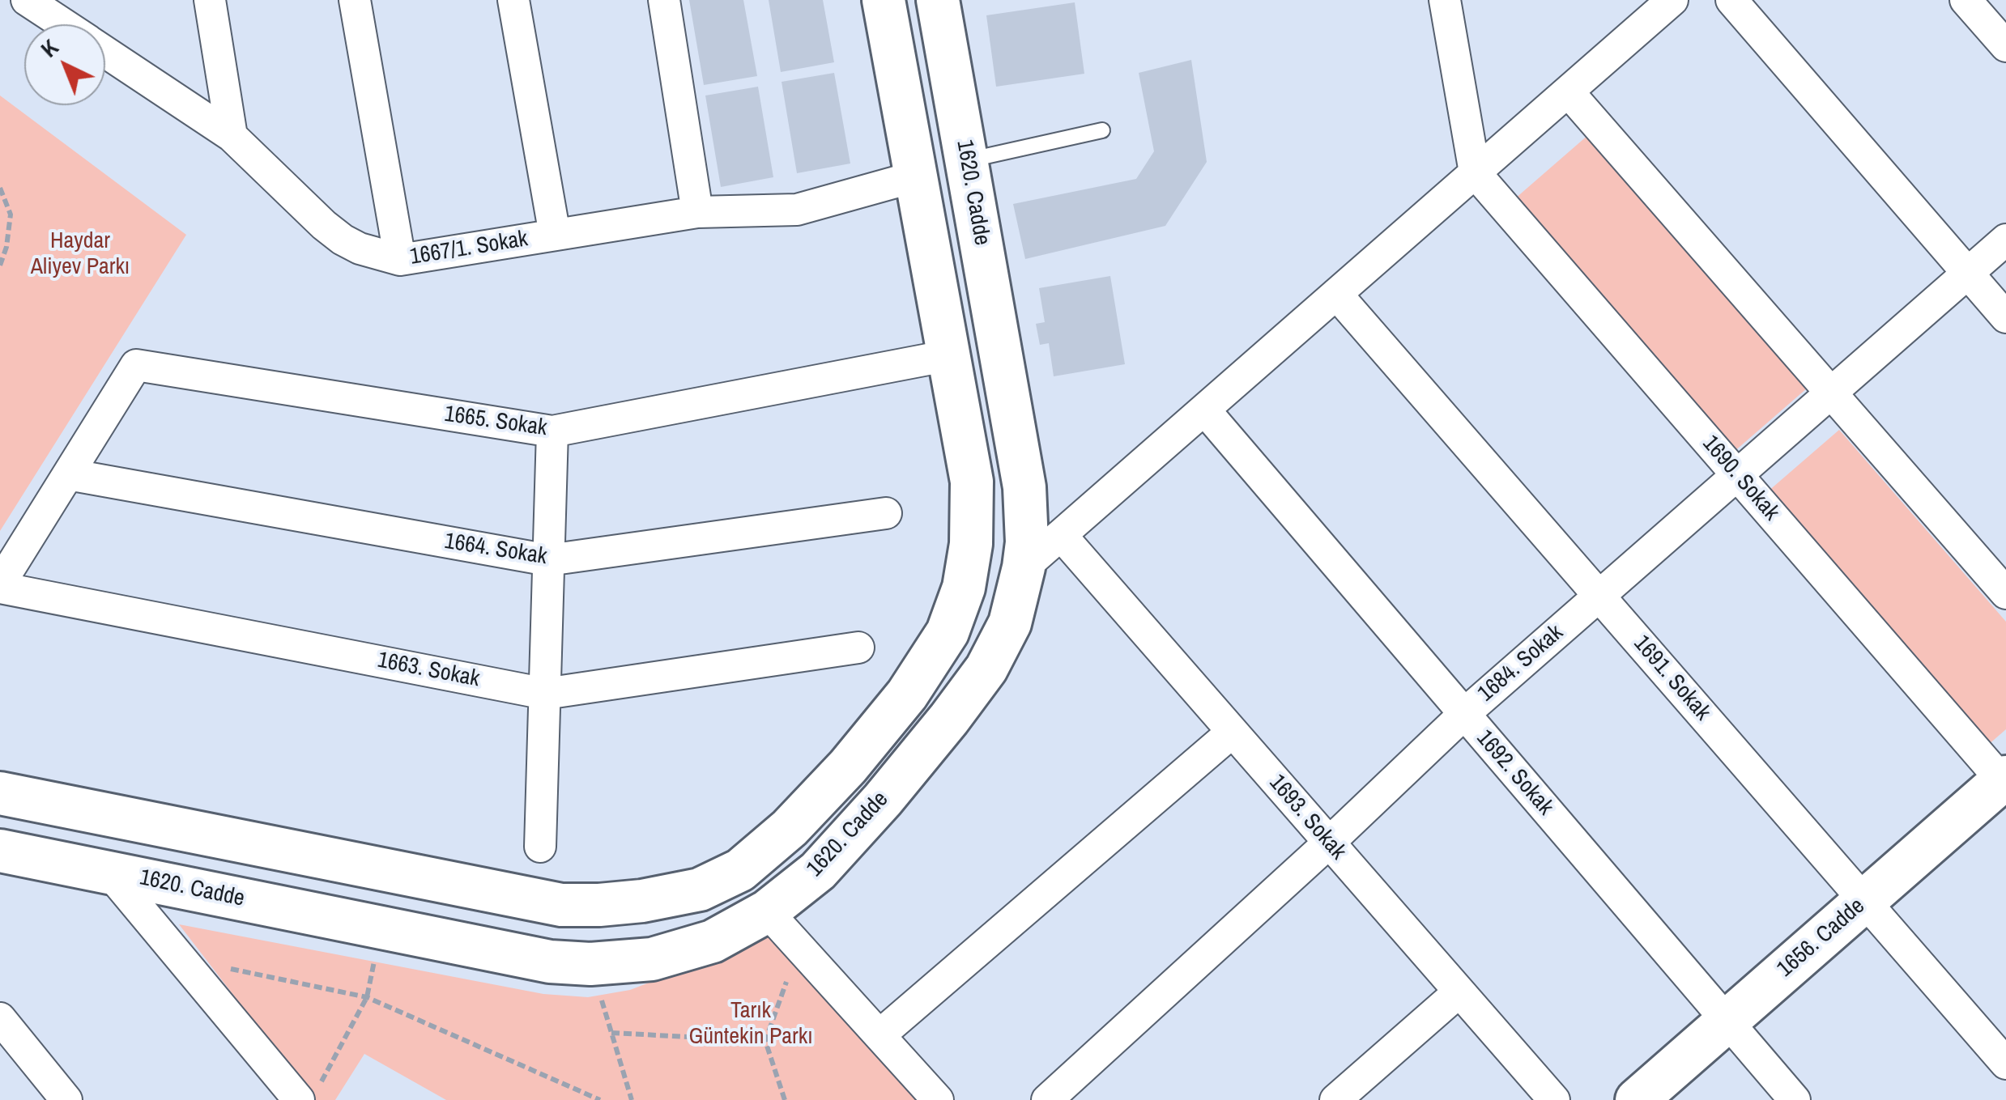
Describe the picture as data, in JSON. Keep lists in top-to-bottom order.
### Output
{
  "streets": {
    "main road": ["1620. Cadde", "1656. Cadde"],
    "street": [
      "1667/1. Sokak",
      "1665. Sokak",
      "1690. Sokak",
      "1664. Sokak",
      "1684. Sokak",
      "1663. Sokak",
      "1691. Sokak",
      "1692. Sokak",
      "1693. Sokak"
    ]
  },
  "crossings": [
    ["1620. Cadde", "1667/1. Sokak"],
    ["1620. Cadde", "1665. Sokak"],
    ["1665. Sokak", "1664. Sokak"],
    ["1690. Sokak", "1684. Sokak"],
    ["1690. Sokak", "1656. Cadde"],
    ["1684. Sokak", "1691. Sokak"],
    ["1684. Sokak", "1692. Sokak"],
    ["1684. Sokak", "1693. Sokak"],
    ["1691. Sokak", "1656. Cadde"],
    ["1692. Sokak", "1656. Cadde"]
  ],
  "parks": ["Haydar Aliyev Parkı", "Tarık Güntekin Parkı"],
  "north": "top left"
}
